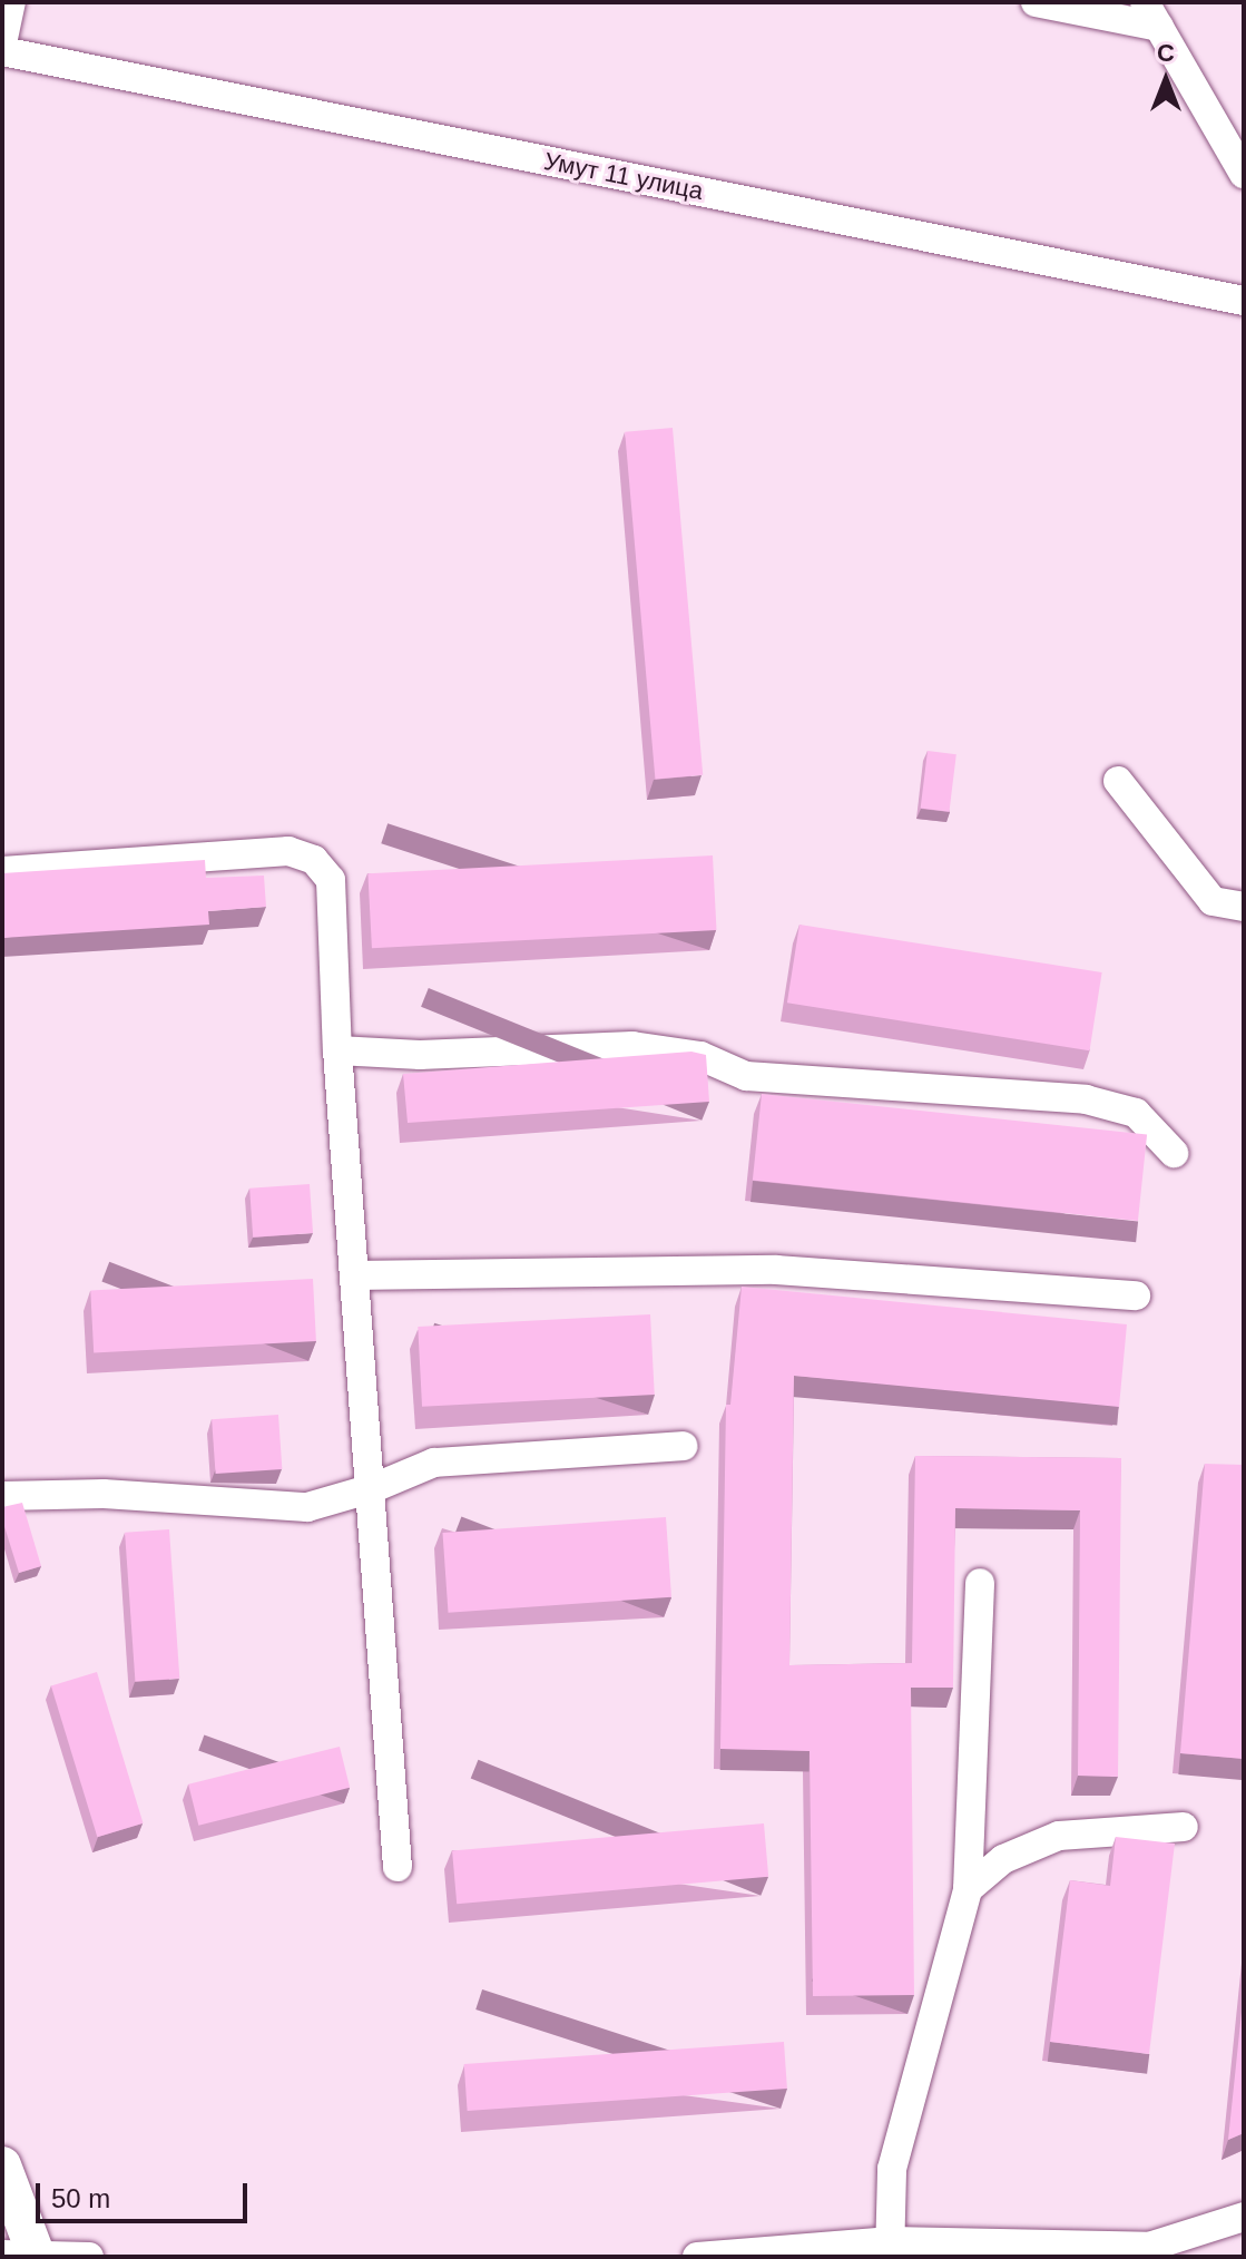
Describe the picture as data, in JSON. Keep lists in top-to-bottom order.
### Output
{
  "streets": {
    "street": ["Умут 11 улица"]
  },
  "scale_bar": "50 m",
  "north": "top"
}
